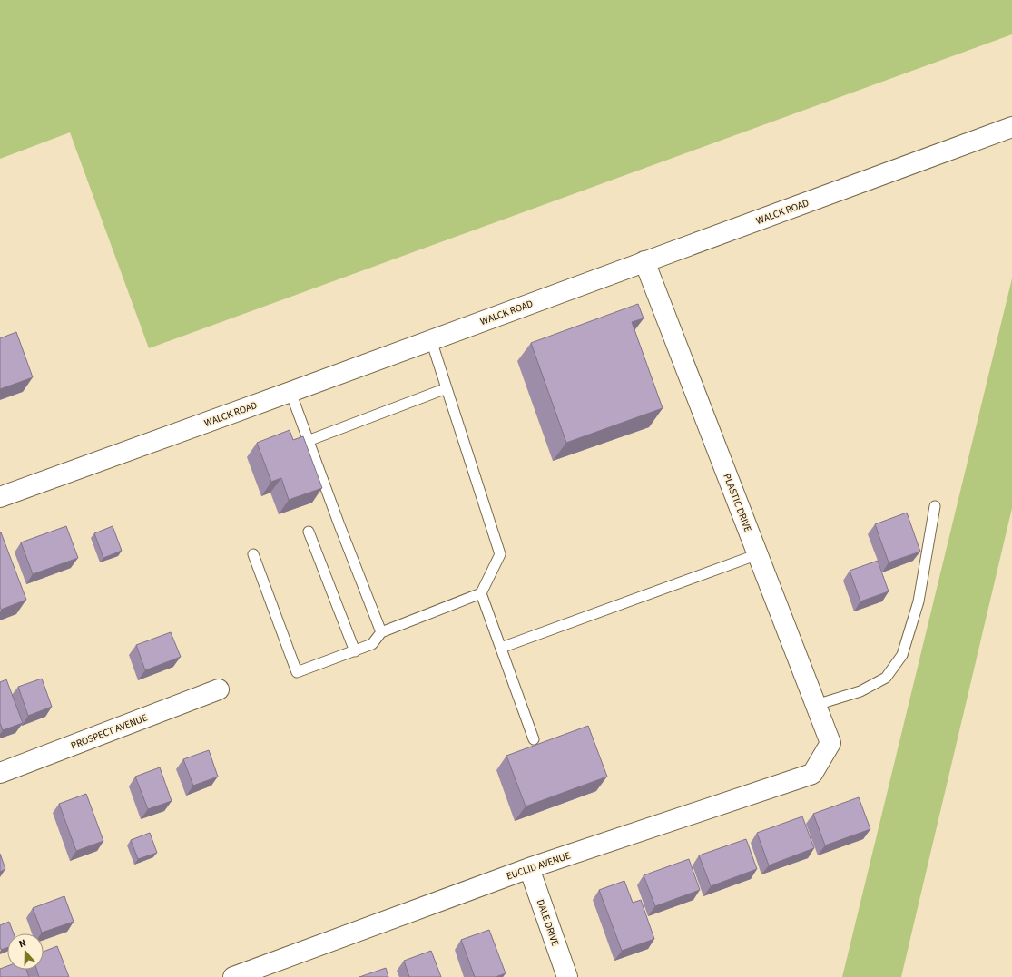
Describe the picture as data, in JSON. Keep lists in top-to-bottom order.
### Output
{
  "streets": {
    "street": [
      "WALCK ROAD",
      "PLASTIC DRIVE",
      "PROSPECT AVENUE",
      "EUCLID AVENUE",
      "DALE DRIVE"
    ]
  },
  "crossings": [
    ["WALCK ROAD", "PLASTIC DRIVE"],
    ["PLASTIC DRIVE", "EUCLID AVENUE"],
    ["EUCLID AVENUE", "DALE DRIVE"]
  ],
  "north": "top"
}
